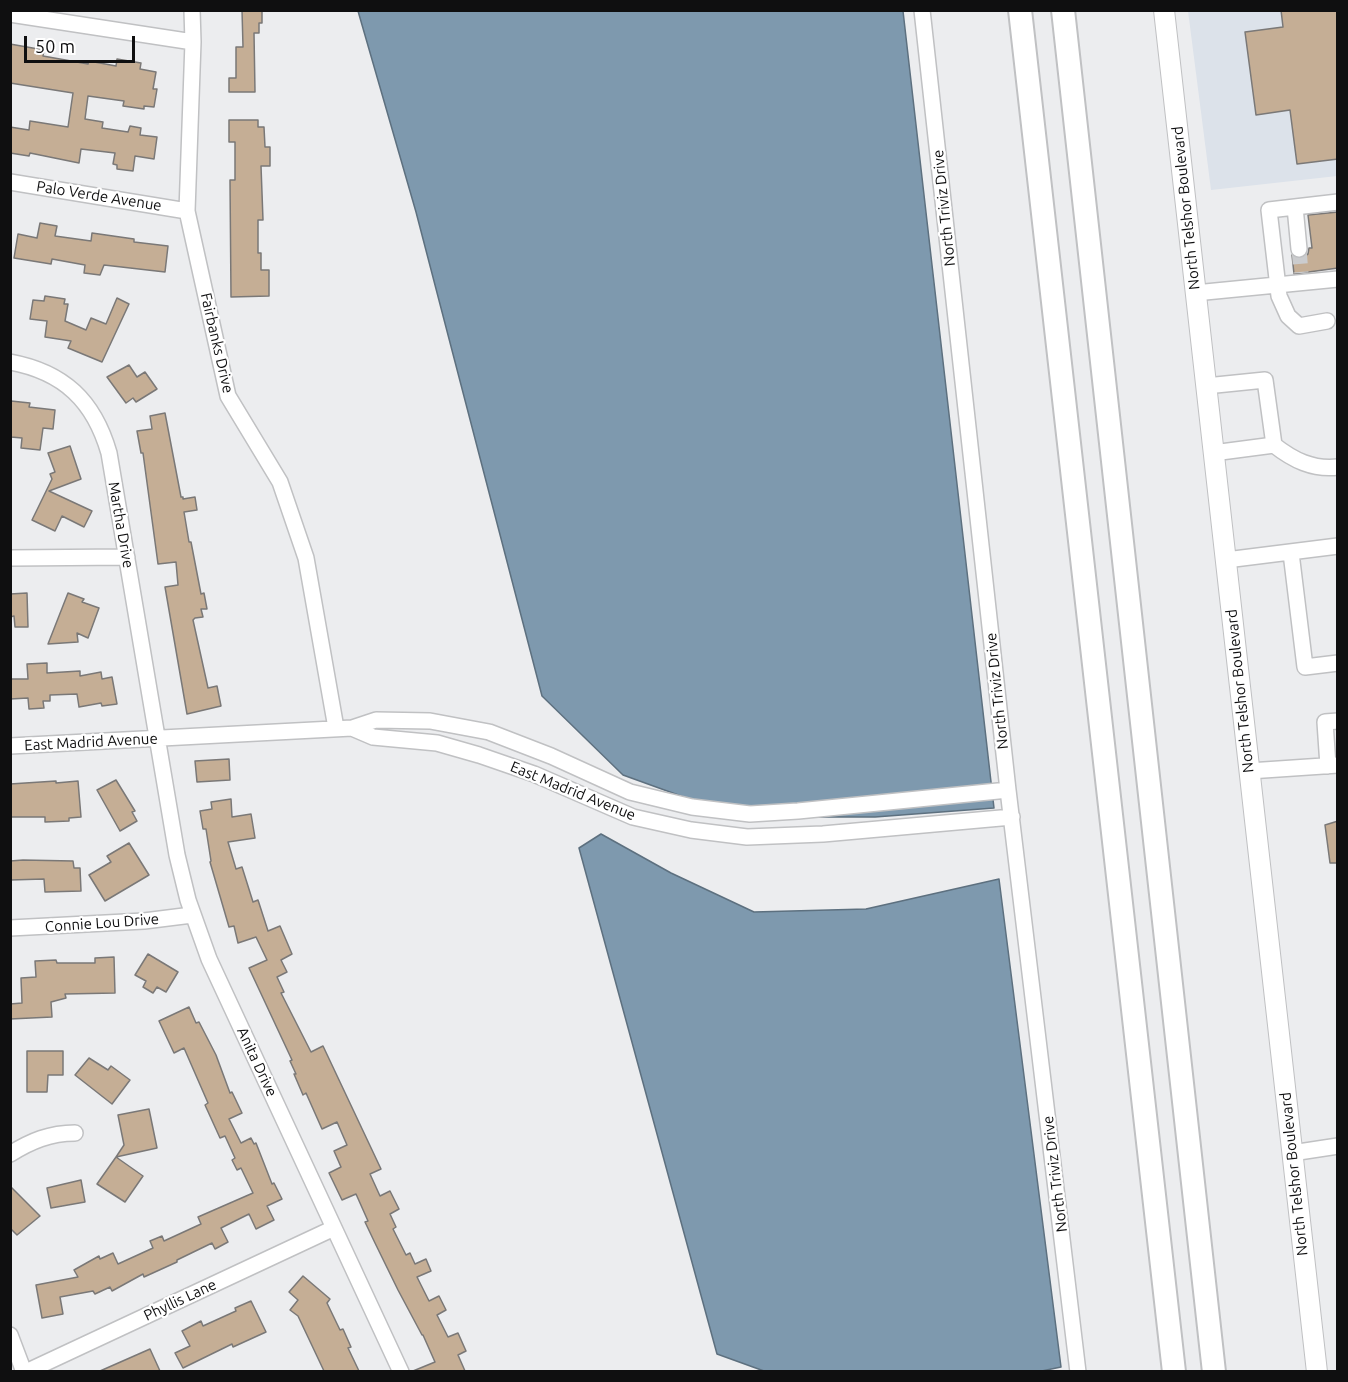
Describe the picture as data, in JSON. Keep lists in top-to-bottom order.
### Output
{
  "streets": {
    "main road": ["North Telshor Boulevard"],
    "street": [
      "Palo Verde Avenue",
      "North Triviz Drive",
      "Fairbanks Drive",
      "Martha Drive",
      "East Madrid Avenue",
      "Connie Lou Drive",
      "Anita Drive",
      "Phyllis Lane"
    ]
  },
  "crossings": [
    ["Palo Verde Avenue", "Fairbanks Drive"],
    ["North Triviz Drive", "East Madrid Avenue"],
    ["Fairbanks Drive", "East Madrid Avenue"],
    ["Martha Drive", "East Madrid Avenue"],
    ["Martha Drive", "Anita Drive"],
    ["East Madrid Avenue", "Anita Drive"],
    ["Connie Lou Drive", "Anita Drive"],
    ["Anita Drive", "Phyllis Lane"]
  ],
  "scale_bar": "50 m"
}
